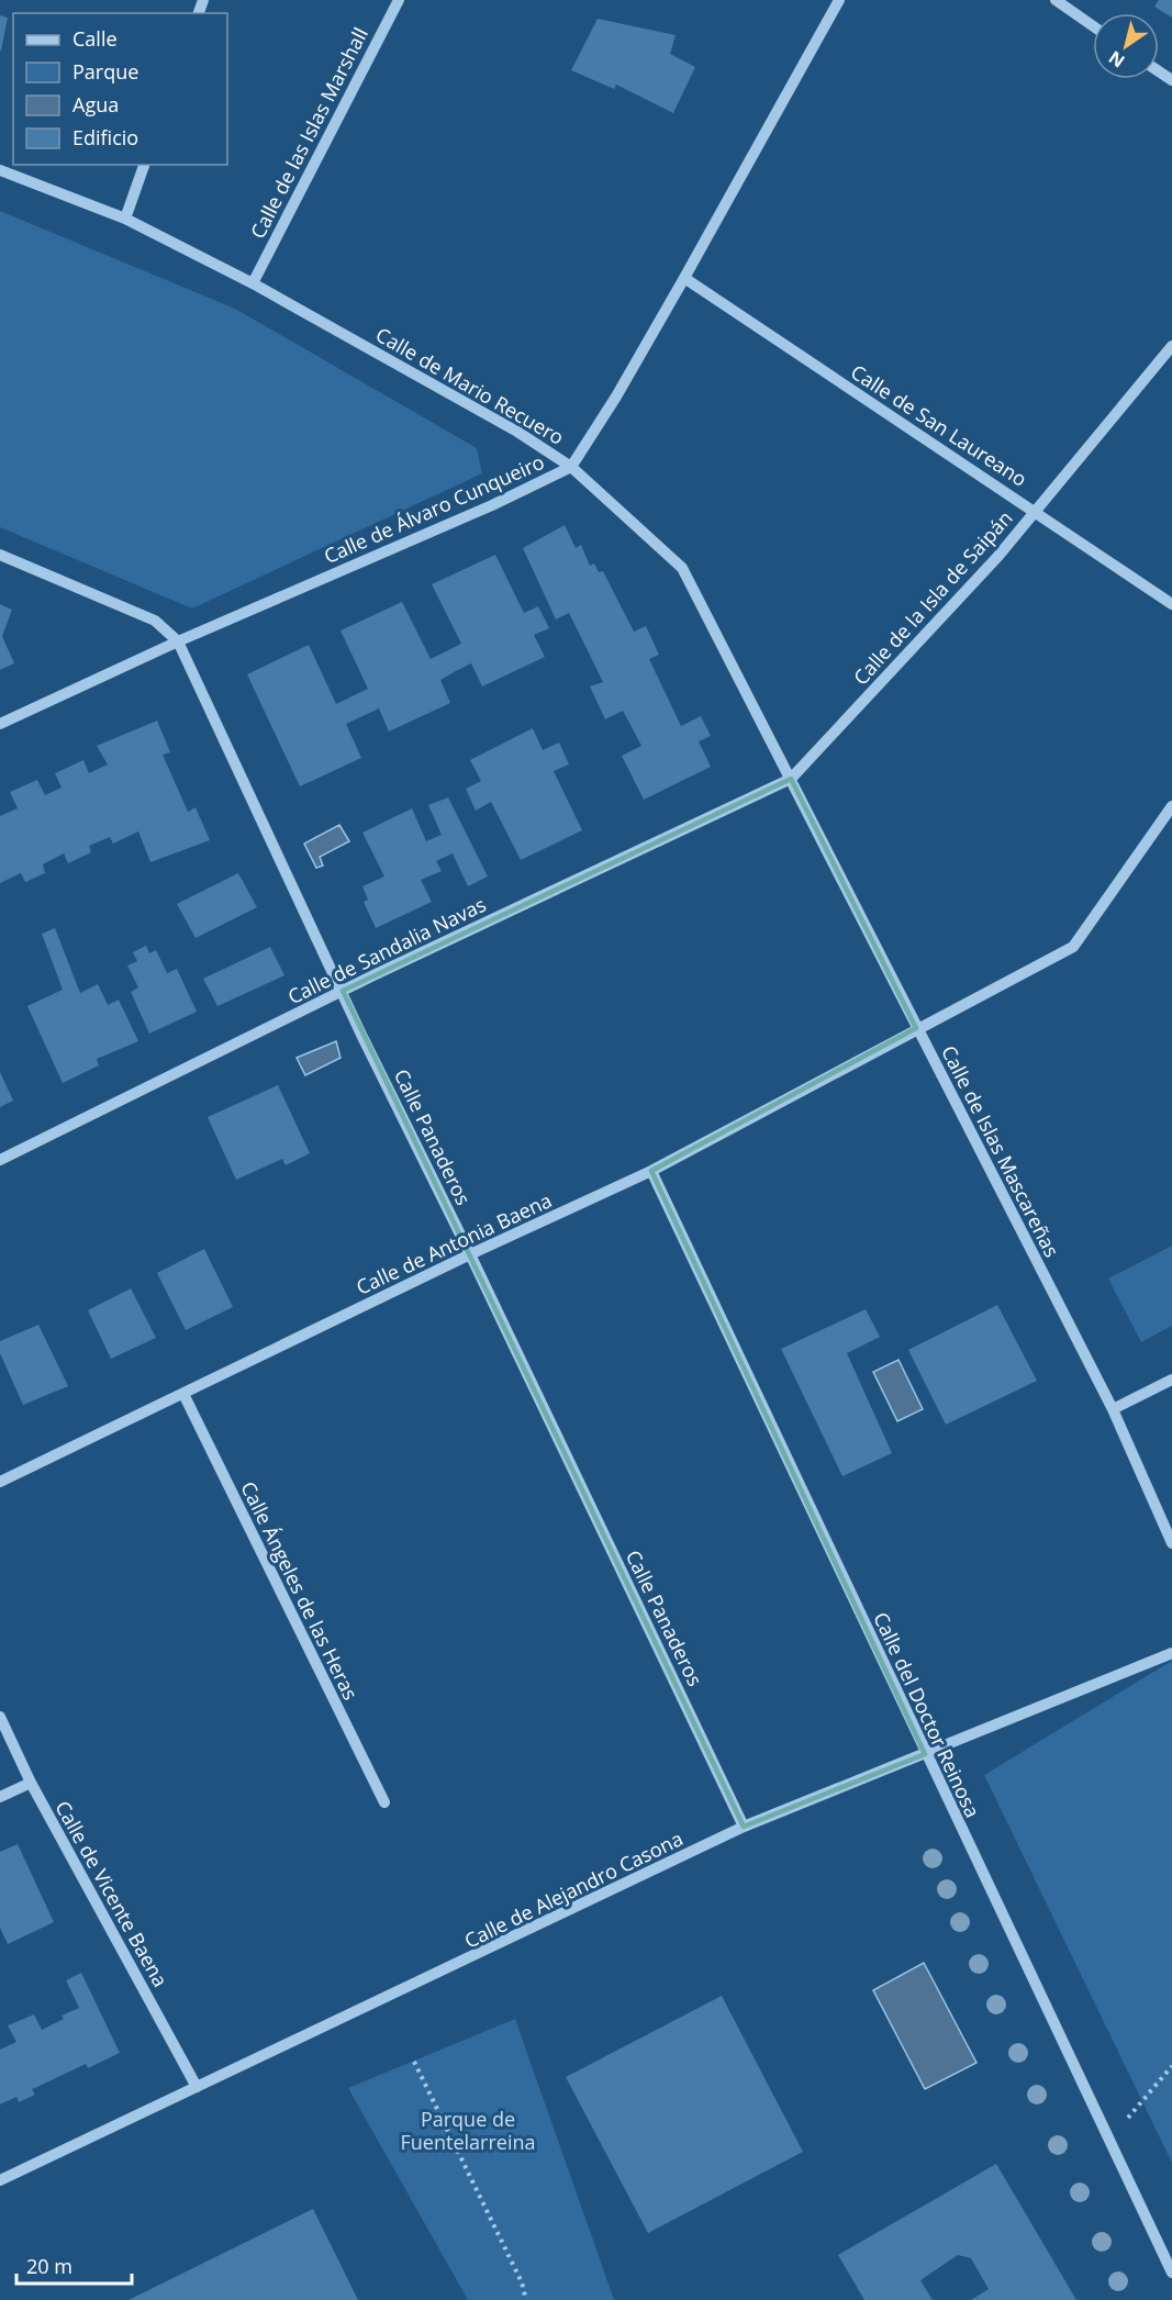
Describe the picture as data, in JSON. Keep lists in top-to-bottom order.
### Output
{
  "streets": {
    "street": [
      "Calle de las Islas Marshall",
      "Calle de Mario Recuero",
      "Calle de San Laureano",
      "Calle de Álvaro Cunqueiro",
      "Calle de la Isla de Saipán",
      "Calle de Sandalia Navas",
      "Calle Panaderos",
      "Calle de Islas Mascareñas",
      "Calle de Antonia Baena",
      "Calle Ángeles de las Heras",
      "Calle del Doctor Reinosa",
      "Calle de Alejandro Casona",
      "Calle de Vicente Baena"
    ]
  },
  "crossings": [
    ["Calle de las Islas Marshall", "Calle de Mario Recuero"],
    ["Calle de Mario Recuero", "Calle de Álvaro Cunqueiro"],
    ["Calle de Mario Recuero", "Calle de la Isla de Saipán"],
    ["Calle de Mario Recuero", "Calle de Sandalia Navas"],
    ["Calle de Mario Recuero", "Calle de Islas Mascareñas"],
    ["Calle de San Laureano", "Calle de Álvaro Cunqueiro"],
    ["Calle de San Laureano", "Calle de la Isla de Saipán"],
    ["Calle de Álvaro Cunqueiro", "Calle Panaderos"],
    ["Calle de la Isla de Saipán", "Calle de Sandalia Navas"],
    ["Calle de la Isla de Saipán", "Calle de Islas Mascareñas"],
    ["Calle de Sandalia Navas", "Calle Panaderos"],
    ["Calle de Sandalia Navas", "Calle de Islas Mascareñas"],
    ["Calle Panaderos", "Calle de Antonia Baena"],
    ["Calle Panaderos", "Calle de Alejandro Casona"],
    ["Calle de Islas Mascareñas", "Calle de Antonia Baena"],
    ["Calle de Antonia Baena", "Calle Ángeles de las Heras"],
    ["Calle de Antonia Baena", "Calle del Doctor Reinosa"],
    ["Calle del Doctor Reinosa", "Calle de Alejandro Casona"],
    ["Calle de Alejandro Casona", "Calle de Vicente Baena"]
  ],
  "parks": ["Parque de Fuentelarreina"],
  "legend": [
    "Calle",
    "Parque",
    "Agua",
    "Edificio"
  ],
  "scale_bar": "20 m",
  "north": "bottom left"
}
